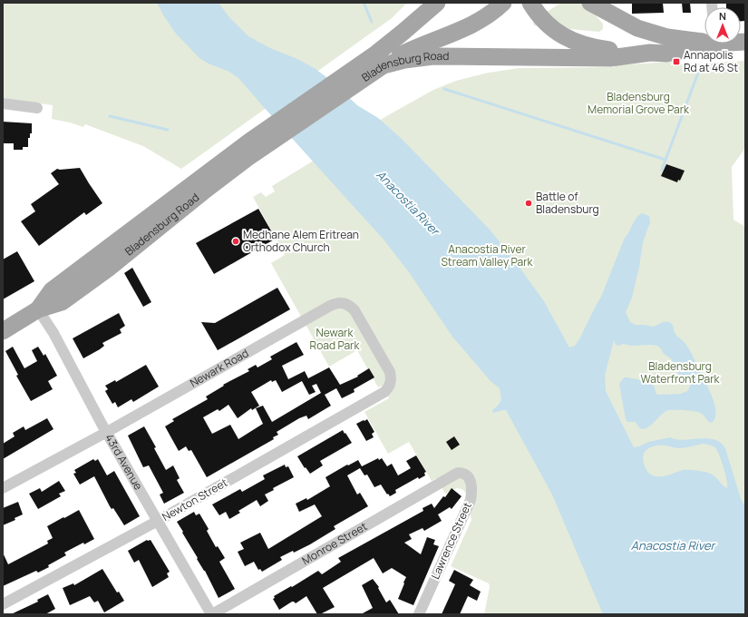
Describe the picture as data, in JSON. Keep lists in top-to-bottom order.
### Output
{
  "streets": {
    "main road": ["Bladensburg Road"],
    "street": [
      "Newark Road",
      "43rd Avenue",
      "Newton Street",
      "Lawrence Street",
      "Monroe Street"
    ]
  },
  "crossings": [
    ["Bladensburg Road", "43rd Avenue"],
    ["Newark Road", "43rd Avenue"],
    ["Newark Road", "Newton Street"],
    ["43rd Avenue", "Newton Street"],
    ["43rd Avenue", "Monroe Street"],
    ["Lawrence Street", "Monroe Street"]
  ],
  "water": ["Anacostia River"],
  "parks": [
    "Bladensburg Memorial Grove Park",
    "Anacostia River Stream Valley Park",
    "Newark Road Park",
    "Bladensburg Waterfront Park"
  ],
  "places": {
    "transit": ["Annapolis Rd at 46 St"],
    "other": ["Battle of Bladensburg", "Medhane Alem Eritrean Orthodox Church"]
  },
  "north": "top"
}
